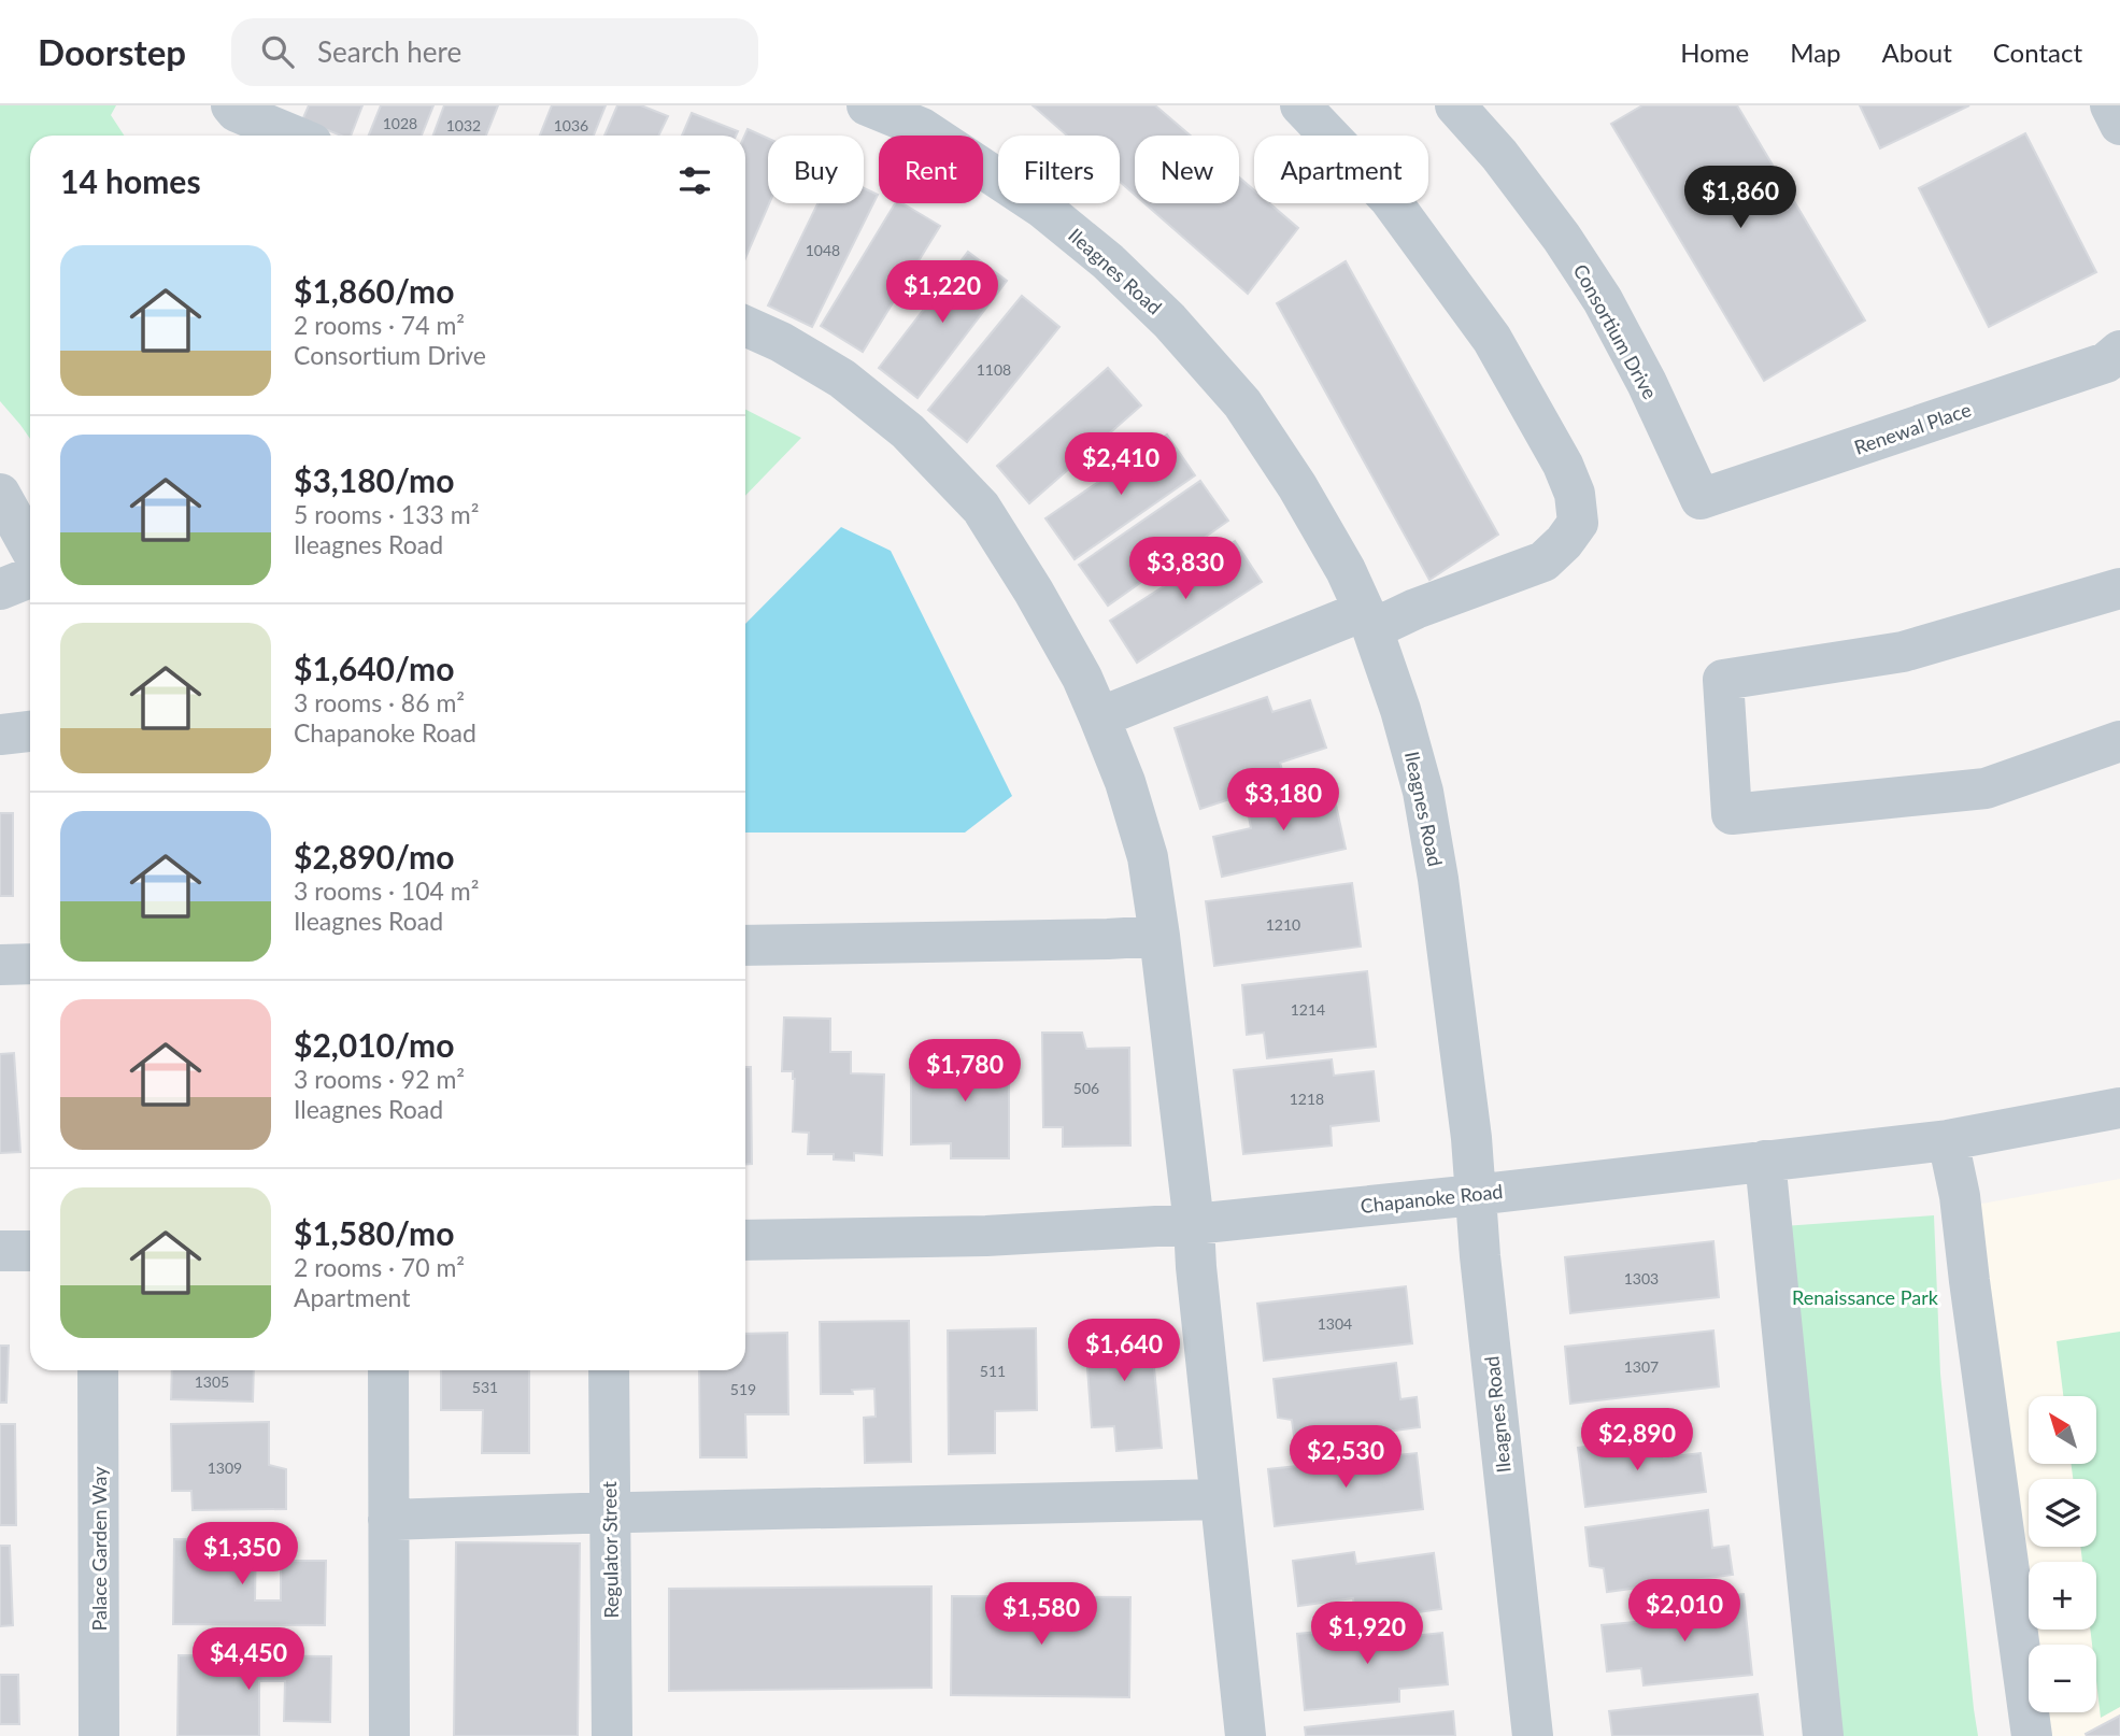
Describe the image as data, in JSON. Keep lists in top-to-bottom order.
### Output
{
  "streets": {
    "street": [
      "Ileagnes Road",
      "Consortium Drive",
      "Renewal Place",
      "Chapanoke Road",
      "Palace Garden Way",
      "Regulator Street"
    ]
  },
  "crossings": [
    ["Ileagnes Road", "Chapanoke Road"],
    ["Consortium Drive", "Renewal Place"]
  ],
  "parks": ["Renaissance Park"],
  "house_numbers": [
    "1028",
    "1032",
    "1036",
    "1048",
    "1108",
    "1210",
    "1214",
    "506",
    "1218",
    "1303",
    "1304",
    "1307",
    "511",
    "1305",
    "531",
    "519",
    "1309"
  ],
  "north": "top left",
  "page": {
    "header": "Doorstep",
    "search": "Search here",
    "nav": [
      "Home",
      "Map",
      "About",
      "Contact"
    ],
    "chip": [
      "Buy",
      "Rent",
      "Filters",
      "New",
      "Apartment"
    ],
    "heading": "14 homes",
    "price": [
      "$1,860",
      "$1,220",
      "$2,410",
      "$3,830",
      "$3,180",
      "$1,780",
      "$1,640",
      "$2,890",
      "$2,530",
      "$1,350",
      "$2,010",
      "$1,580",
      "$1,920",
      "$4,450"
    ],
    "list": [
      {
        "name": "$1,860/mo",
        "note": "2 rooms · 74 m² · Consortium Drive"
      },
      {
        "name": "$3,180/mo",
        "note": "5 rooms · 133 m² · Ileagnes Road"
      },
      {
        "name": "$1,640/mo",
        "note": "3 rooms · 86 m² · Chapanoke Road"
      },
      {
        "name": "$2,890/mo",
        "note": "3 rooms · 104 m² · Ileagnes Road"
      },
      {
        "name": "$2,010/mo",
        "note": "3 rooms · 92 m² · Ileagnes Road"
      },
      {
        "name": "$1,580/mo",
        "note": "2 rooms · 70 m² · Apartment"
      }
    ],
    "map_buttons": ["+", "−"]
  }
}
